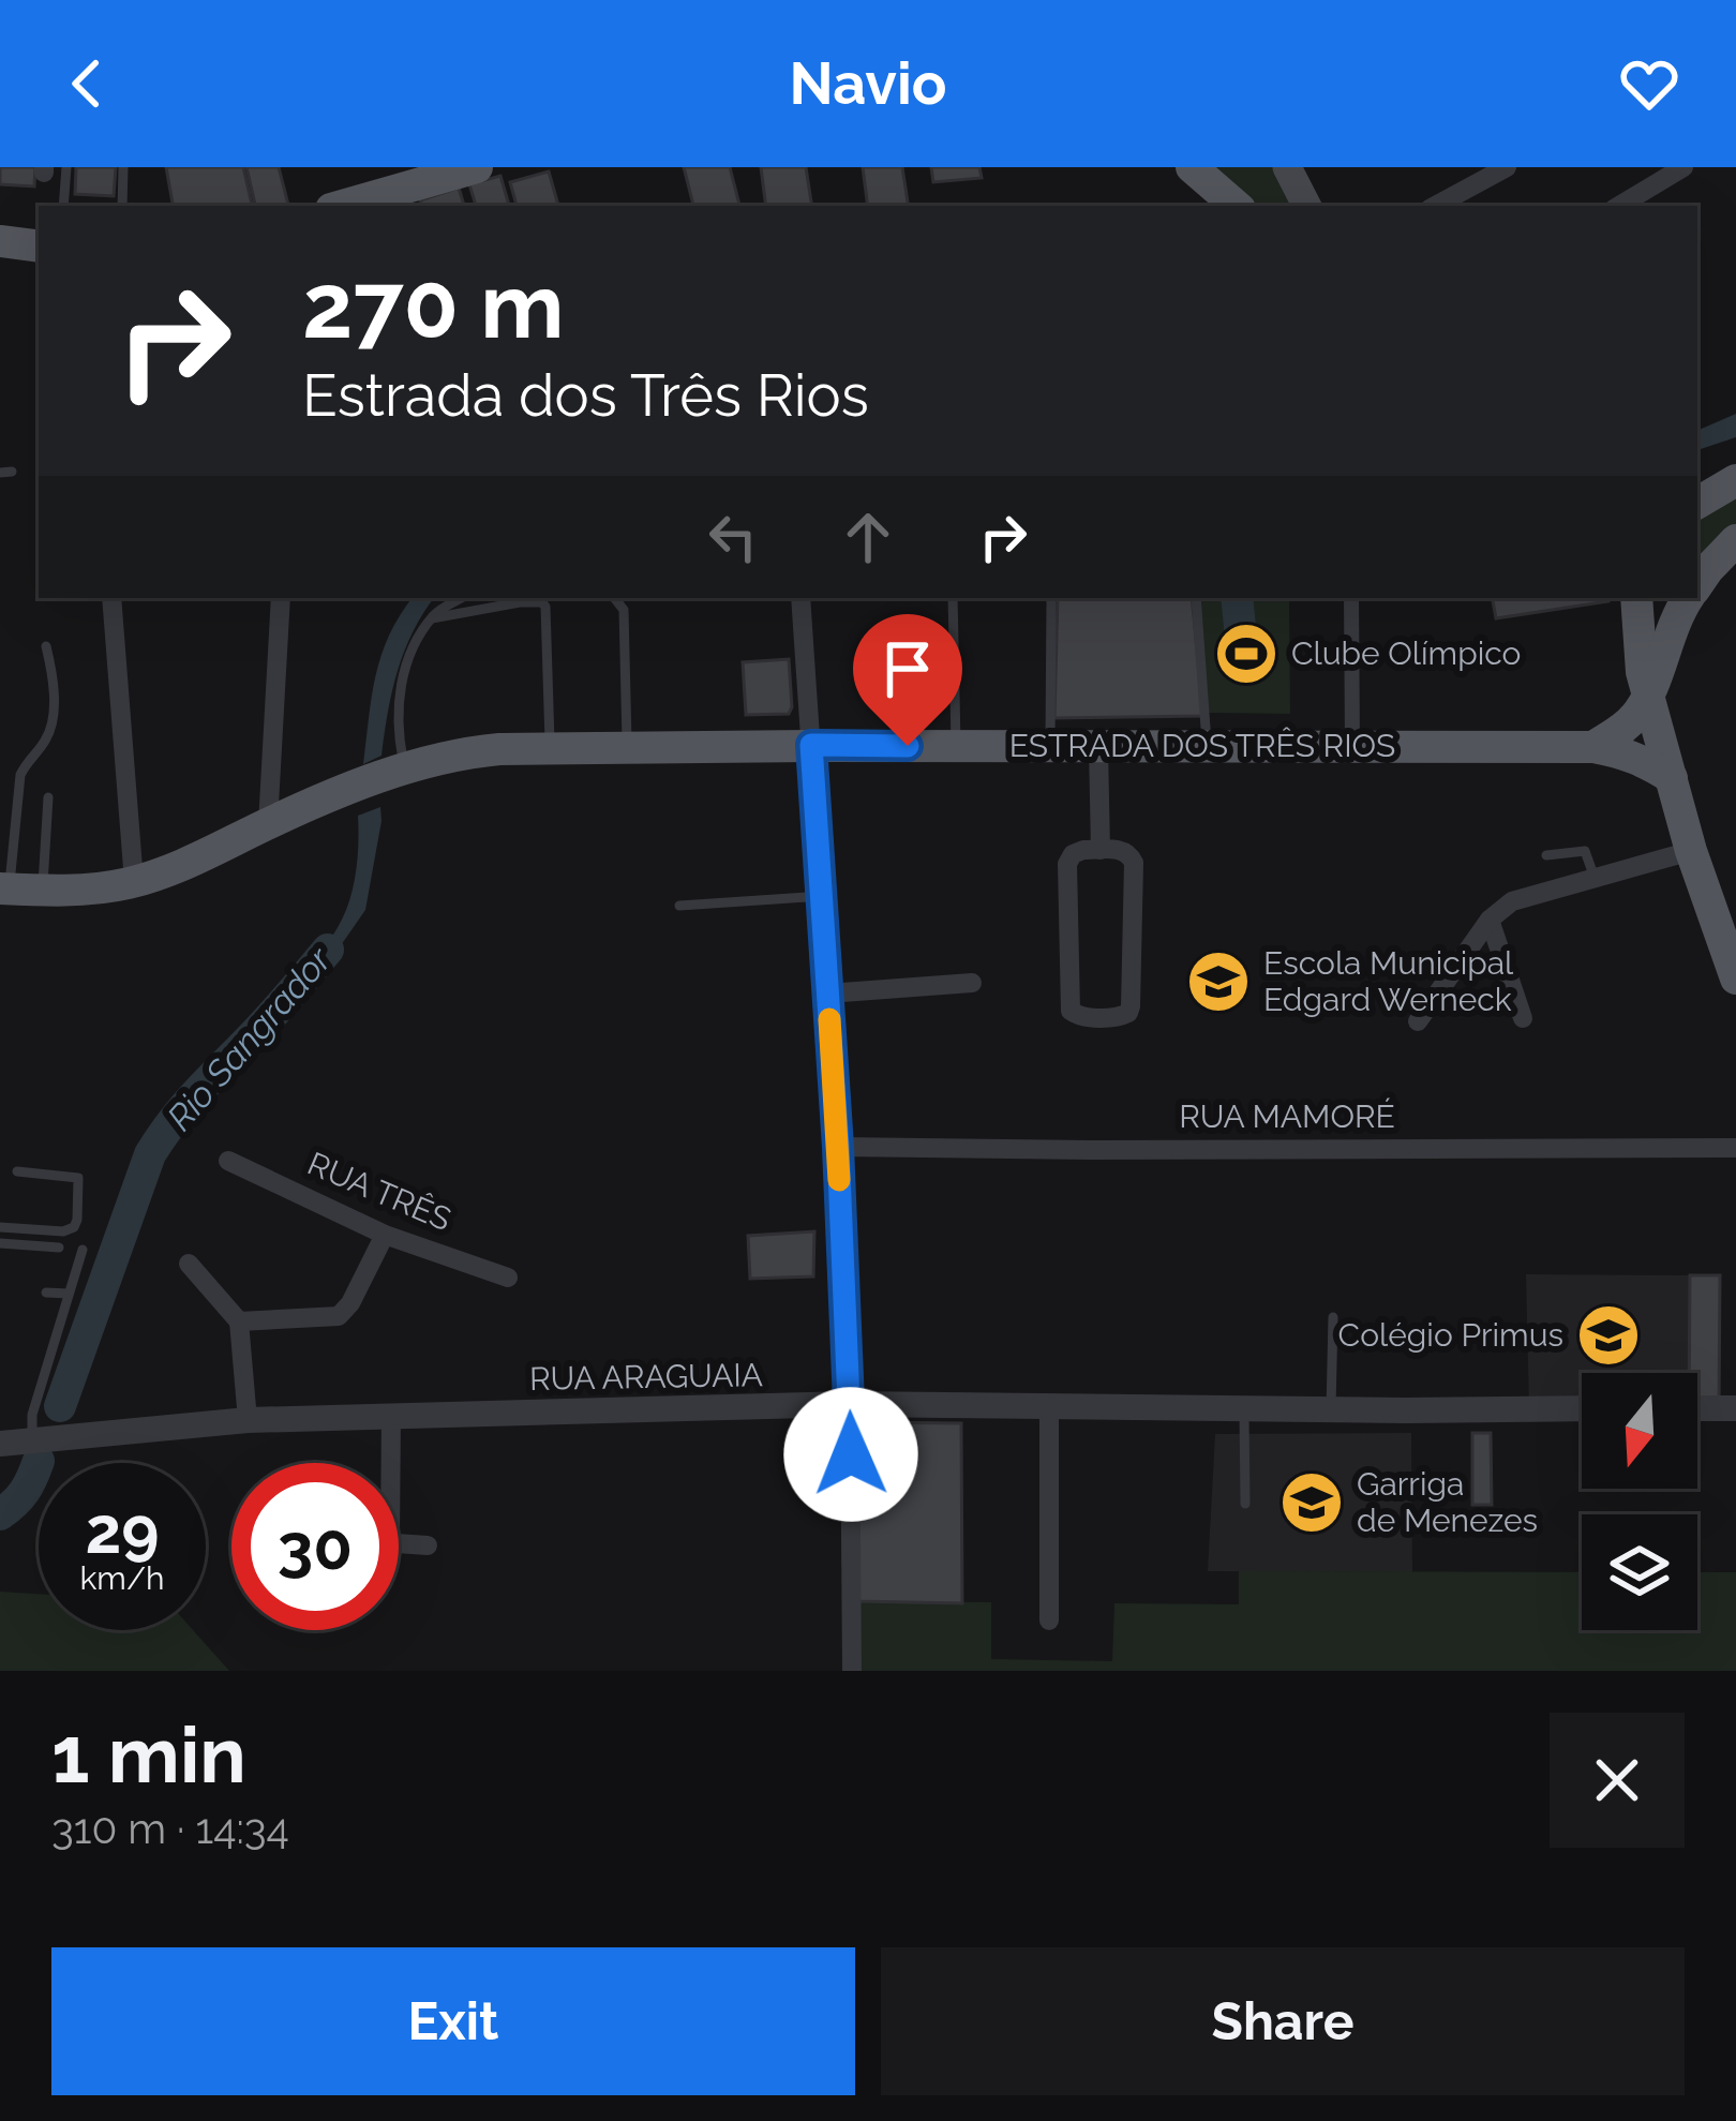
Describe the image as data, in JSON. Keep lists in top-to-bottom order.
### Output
{
  "streets": {
    "main road": ["ESTRADA DOS TRÊS RIOS"],
    "street": ["RUA MAMORÉ", "RUA TRÊS", "RUA ARAGUAIA"]
  },
  "water": ["Rio Sangrador"],
  "places": {
    "sports": ["Clube Olímpico"],
    "school or university": ["Escola Municipal Edgard Werneck", "Colégio Primus", "Garriga de Menezes"]
  },
  "north": "bottom",
  "page": {
    "header": "Navio",
    "turn": ["270 m", "Estrada dos Três Rios"],
    "speed": "29 km/h",
    "limit": "30",
    "heading": ["1 min", "310 m · 14:34"],
    "buttons": ["Exit", "Share"]
  }
}
